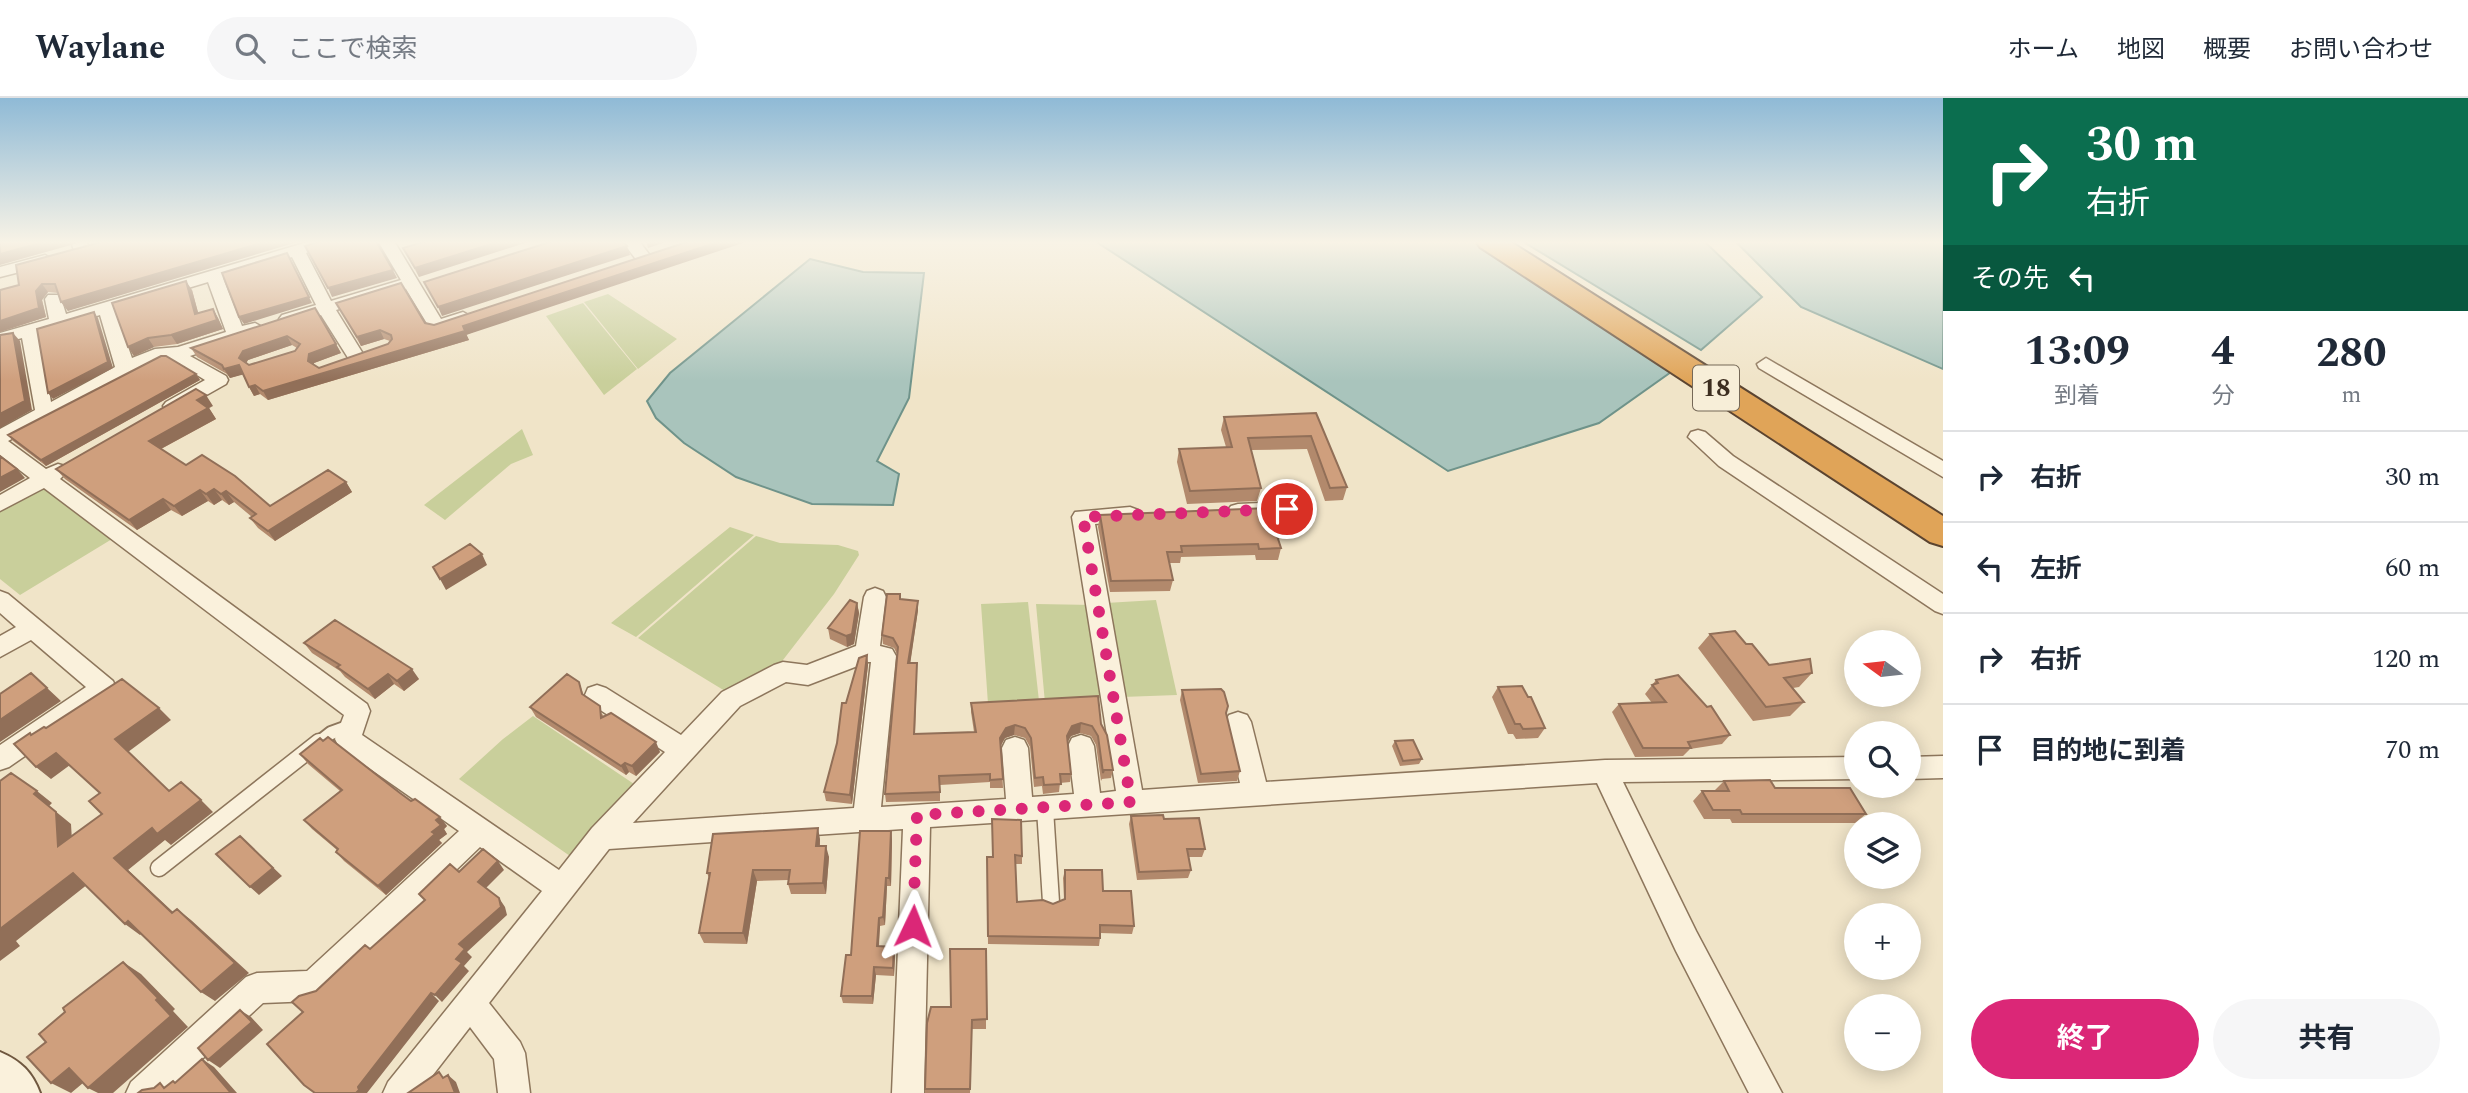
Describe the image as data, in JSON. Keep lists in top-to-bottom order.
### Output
{
  "streets": {
    "highway": ["18"]
  },
  "north": "left",
  "page": {
    "header": "Waylane",
    "search": "ここで検索",
    "nav": [
      "ホーム",
      "地図",
      "概要",
      "お問い合わせ"
    ],
    "turn": ["30 m", "右折"],
    "then": "その先",
    "eta": [
      "13:09",
      "到着",
      "4",
      "分",
      "280",
      "m"
    ],
    "list": [
      {
        "name": "右折",
        "value": "30 m"
      },
      {
        "name": "左折",
        "value": "60 m"
      },
      {
        "name": "右折",
        "value": "120 m"
      },
      {
        "name": "目的地に到着",
        "value": "70 m"
      }
    ],
    "map_buttons": ["+", "−"],
    "buttons": ["終了", "共有"]
  }
}
